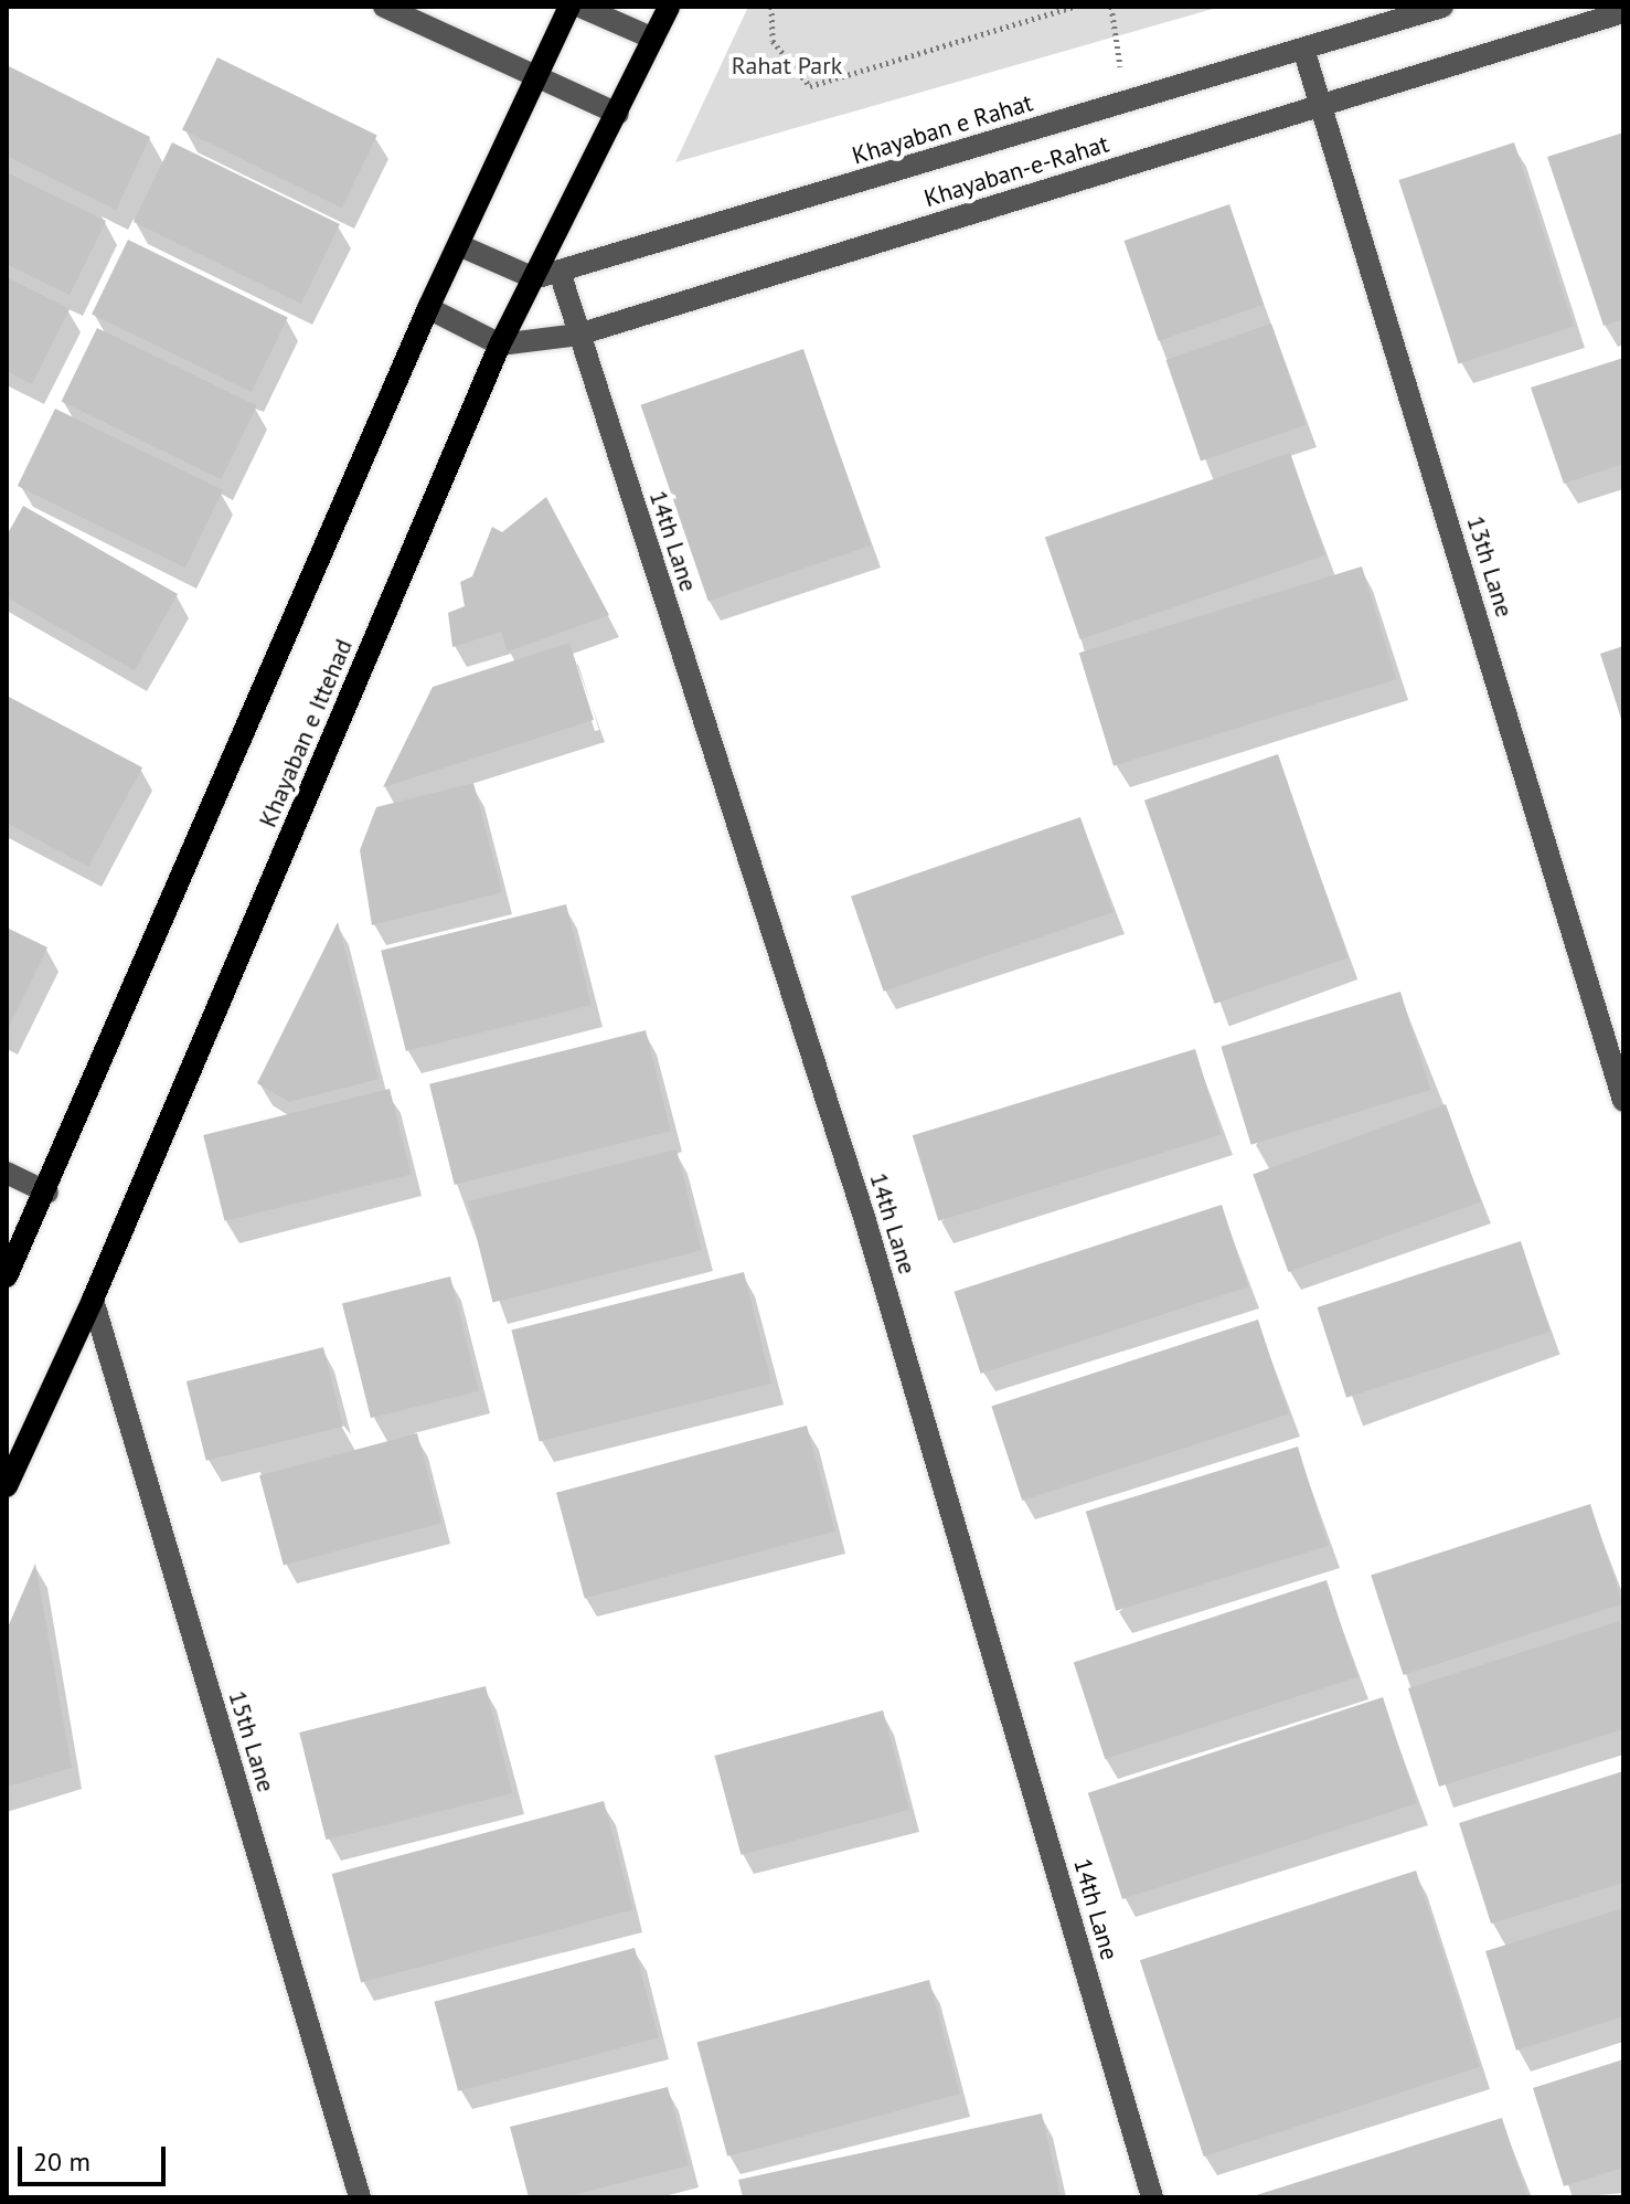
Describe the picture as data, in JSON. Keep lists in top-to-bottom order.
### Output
{
  "streets": {
    "main road": ["Khayaban e Ittehad"],
    "street": [
      "Khayaban e Rahat",
      "Khayaban-e-Rahat",
      "14th Lane",
      "13th Lane",
      "15th Lane"
    ]
  },
  "crossings": [
    ["Khayaban e Rahat", "14th Lane"],
    ["Khayaban e Rahat", "13th Lane"],
    ["Khayaban e Rahat", "Khayaban e Ittehad"],
    ["Khayaban-e-Rahat", "14th Lane"],
    ["Khayaban-e-Rahat", "13th Lane"],
    ["Khayaban-e-Rahat", "Khayaban e Ittehad"],
    ["Khayaban e Ittehad", "15th Lane"]
  ],
  "parks": ["Rahat Park"],
  "scale_bar": "20 m"
}
